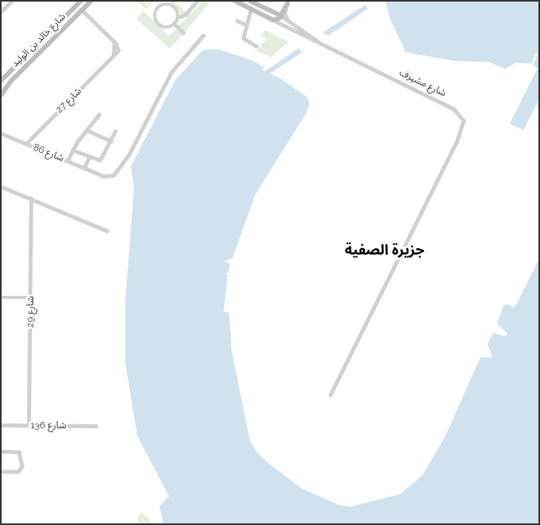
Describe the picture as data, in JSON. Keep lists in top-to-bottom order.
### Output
{
  "streets": {
    "main road": ["شارع خالد بن الوليد", "شارع مشيرف"],
    "street": [
      "شارع 27",
      "شارع 86",
      "شارع 29",
      "شارع 136"
    ]
  },
  "crossings": [
    ["شارع خالد بن الوليد", "شارع 27"],
    ["شارع 27", "شارع 86"],
    ["شارع 29", "شارع 136"]
  ],
  "districts": ["جزيرة الصفية"]
}
